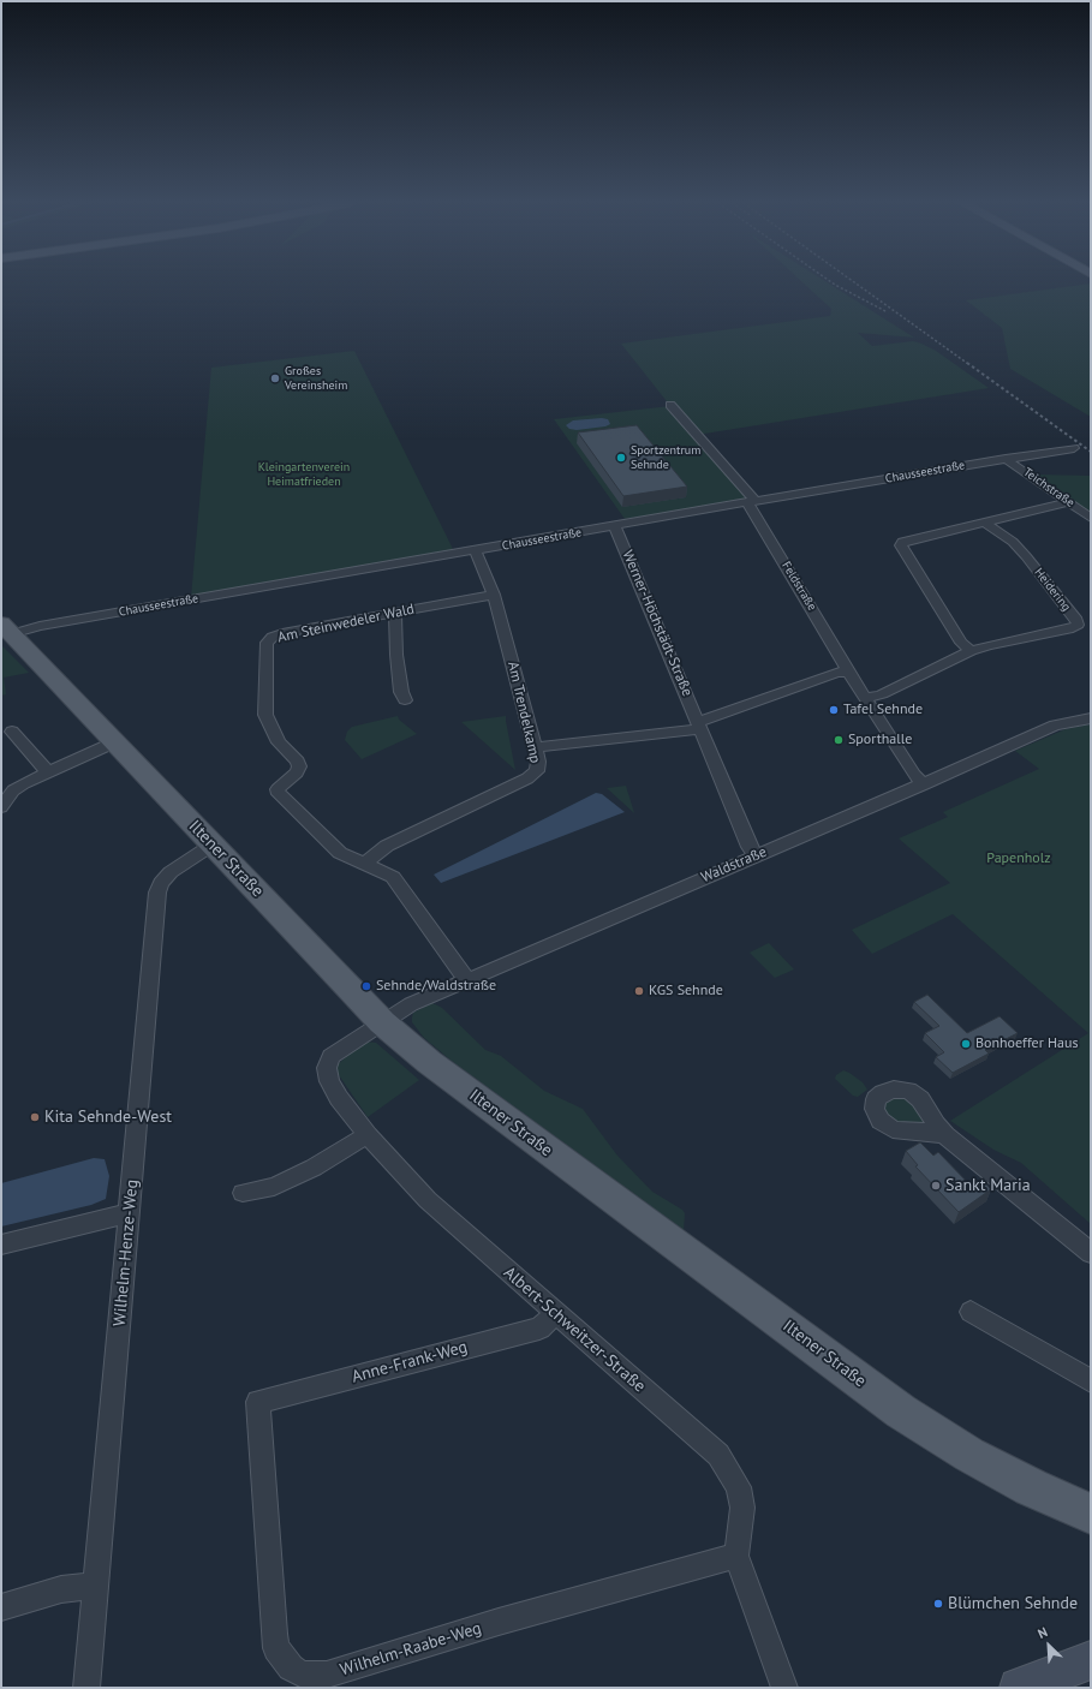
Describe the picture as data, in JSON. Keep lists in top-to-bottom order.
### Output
{
  "streets": {
    "main road": ["Iltener Straße"],
    "street": [
      "Chausseestraße",
      "Teichstraße",
      "Feldstraße",
      "Heidering",
      "Am Steinwedeler Wald",
      "Werner-Höchstädt-Straße",
      "Am Trendelkamp",
      "Waldstraße",
      "Wilhelm-Henze-Weg",
      "Albert-Schweitzer-Straße",
      "Anne-Frank-Weg",
      "Wilhelm-Raabe-Weg"
    ]
  },
  "crossings": [
    ["Chausseestraße", "Teichstraße"],
    ["Chausseestraße", "Feldstraße"],
    ["Chausseestraße", "Werner-Höchstädt-Straße"],
    ["Chausseestraße", "Am Trendelkamp"],
    ["Chausseestraße", "Iltener Straße"],
    ["Feldstraße", "Heidering"],
    ["Feldstraße", "Waldstraße"],
    ["Am Steinwedeler Wald", "Am Trendelkamp"],
    ["Am Steinwedeler Wald", "Waldstraße"],
    ["Werner-Höchstädt-Straße", "Waldstraße"],
    ["Iltener Straße", "Waldstraße"],
    ["Iltener Straße", "Wilhelm-Henze-Weg"],
    ["Iltener Straße", "Albert-Schweitzer-Straße"],
    ["Waldstraße", "Albert-Schweitzer-Straße"],
    ["Albert-Schweitzer-Straße", "Anne-Frank-Weg"],
    ["Albert-Schweitzer-Straße", "Wilhelm-Raabe-Weg"],
    ["Anne-Frank-Weg", "Wilhelm-Raabe-Weg"]
  ],
  "parks": ["Kleingartenverein Heimatfrieden", "Papenholz"],
  "places": [
    "Großes Vereinsheim",
    "Sportzentrum Sehnde",
    "Tafel Sehnde",
    "Sporthalle",
    "Sehnde/Waldstraße",
    "KGS Sehnde",
    "Bonhoeffer Haus",
    "Kita Sehnde-West",
    "Sankt Maria",
    "Blümchen Sehnde"
  ],
  "north": "top left"
}
